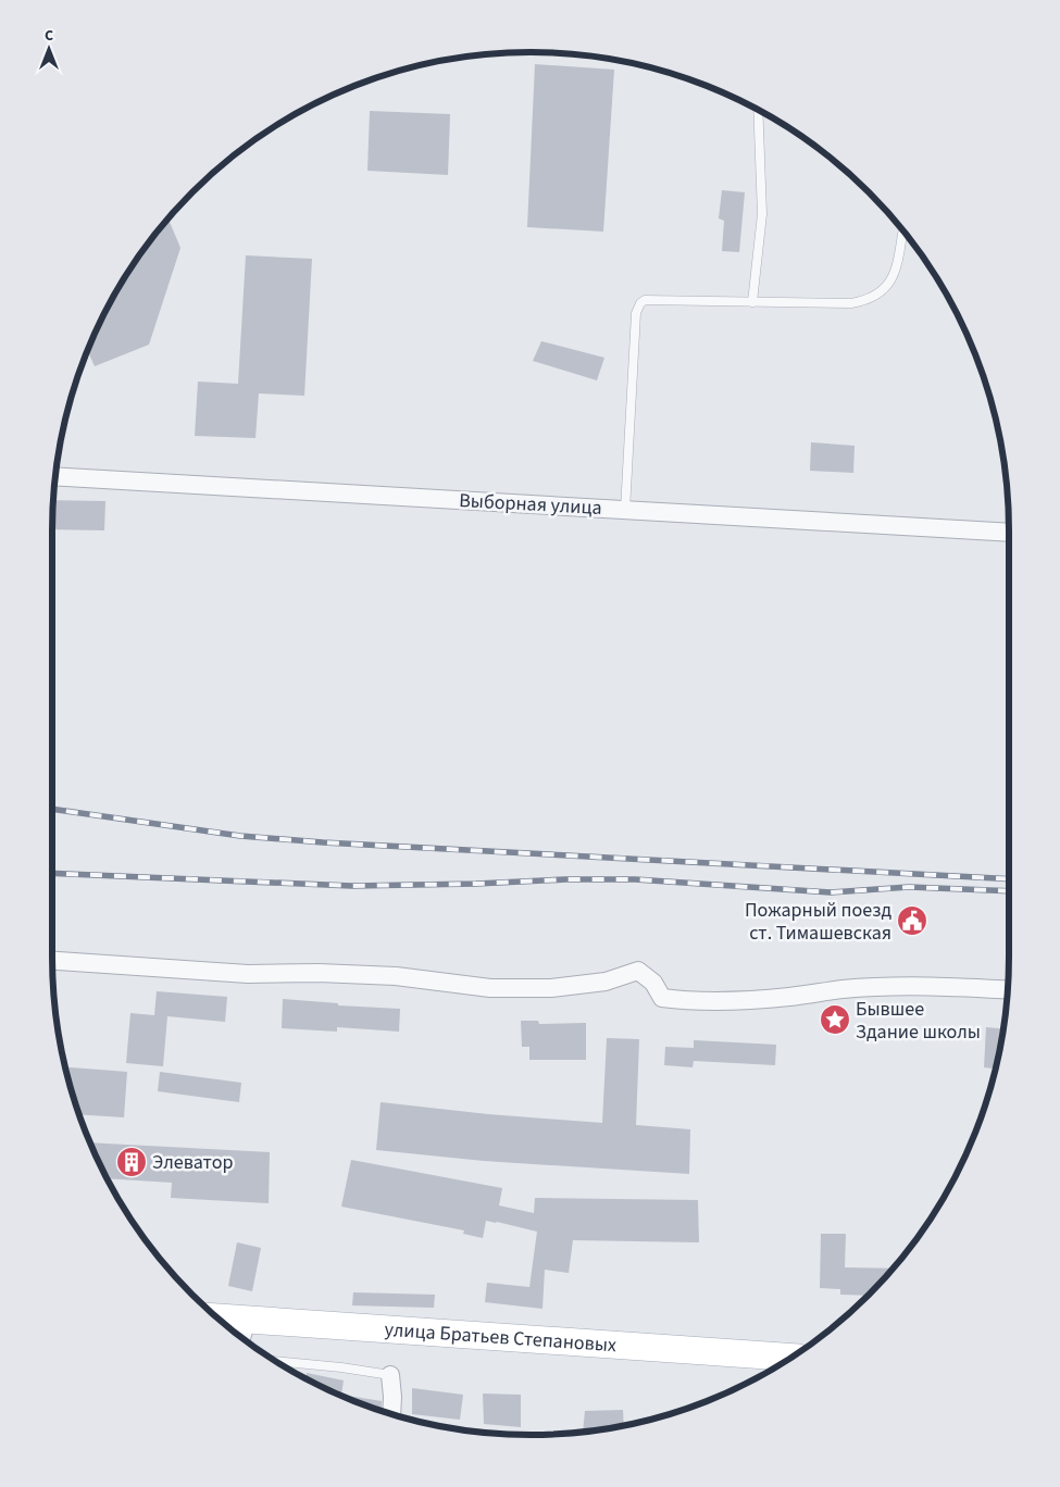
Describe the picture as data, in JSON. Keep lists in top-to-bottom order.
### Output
{
  "streets": {
    "main road": ["улица Братьев Степановых"],
    "street": ["Выборная улица"]
  },
  "places": {
    "public building": ["Пожарный поезд ст. Тимашевская"],
    "place": ["Бывшее Здание школы"],
    "building": ["Элеватор"]
  },
  "north": "top"
}
